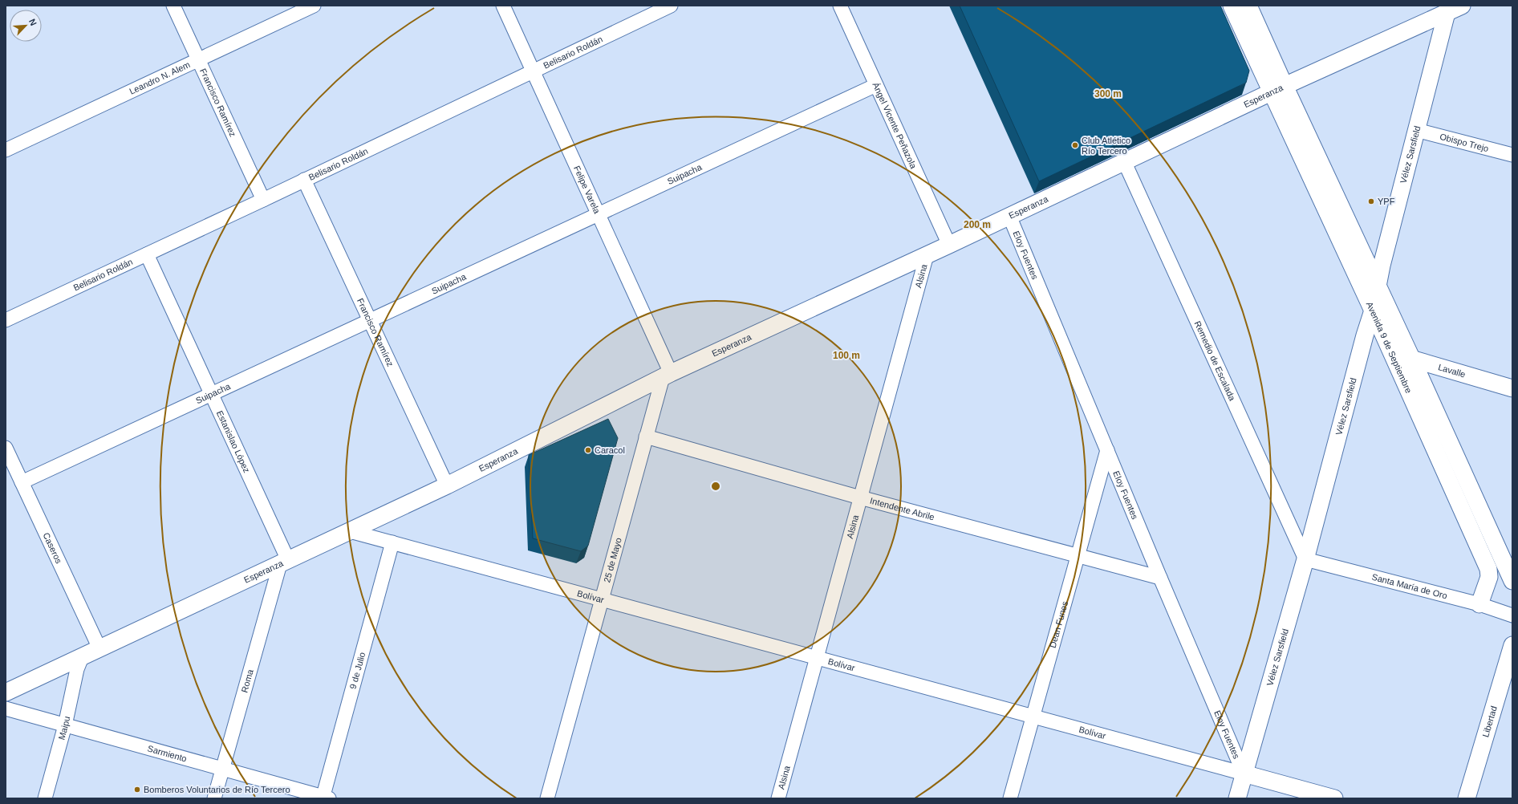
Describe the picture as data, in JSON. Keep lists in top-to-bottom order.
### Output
{
  "streets": {
    "main road": [
      "Esperanza",
      "Vélez Sarsfield",
      "Avenida 9 de Septiembre",
      "Lavalle",
      "Bolívar",
      "Libertad"
    ],
    "street": [
      "Belisario Roldán",
      "Leandro N. Alem",
      "Francisco Ramírez",
      "Ángel Vicente Peñazola",
      "Obispo Trejo",
      "Suipacha",
      "Felipe Varela",
      "Eloy Fuentes",
      "Alsina",
      "Remedio de Escalada",
      "Estanislao López",
      "Intendente Abrile",
      "Caseros",
      "25 de Mayo",
      "Santa María de Oro",
      "Dean Funes",
      "9 de Julio",
      "Roma",
      "Maipu",
      "Sarmiento"
    ]
  },
  "crossings": [
    ["Belisario Roldán", "Francisco Ramírez"],
    ["Belisario Roldán", "Felipe Varela"],
    ["Belisario Roldán", "Estanislao López"],
    ["Leandro N. Alem", "Francisco Ramírez"],
    ["Esperanza", "Francisco Ramírez"],
    ["Esperanza", "Ángel Vicente Peñazola"],
    ["Esperanza", "Vélez Sarsfield"],
    ["Esperanza", "Felipe Varela"],
    ["Esperanza", "Eloy Fuentes"],
    ["Esperanza", "Alsina"],
    ["Esperanza", "Avenida 9 de Septiembre"],
    ["Esperanza", "Remedio de Escalada"],
    ["Esperanza", "Estanislao López"],
    ["Esperanza", "Caseros"],
    ["Esperanza", "25 de Mayo"],
    ["Esperanza", "Bolívar"],
    ["Esperanza", "Roma"],
    ["Esperanza", "Maipu"],
    ["Francisco Ramírez", "Suipacha"],
    ["Ángel Vicente Peñazola", "Suipacha"],
    ["Obispo Trejo", "Vélez Sarsfield"],
    ["Vélez Sarsfield", "Eloy Fuentes"],
    ["Vélez Sarsfield", "Avenida 9 de Septiembre"],
    ["Vélez Sarsfield", "Remedio de Escalada"],
    ["Vélez Sarsfield", "Santa María de Oro"],
    ["Vélez Sarsfield", "Bolívar"],
    ["Suipacha", "Felipe Varela"],
    ["Suipacha", "Estanislao López"],
    ["Suipacha", "Caseros"],
    ["Felipe Varela", "25 de Mayo"],
    ["Eloy Fuentes", "Intendente Abrile"],
    ["Eloy Fuentes", "Bolívar"],
    ["Eloy Fuentes", "Dean Funes"],
    ["Alsina", "Intendente Abrile"],
    ["Alsina", "Bolívar"],
    ["Avenida 9 de Septiembre", "Lavalle"],
    ["Avenida 9 de Septiembre", "Santa María de Oro"],
    ["Remedio de Escalada", "Santa María de Oro"],
    ["Estanislao López", "Roma"],
    ["Intendente Abrile", "25 de Mayo"],
    ["Intendente Abrile", "Dean Funes"],
    ["25 de Mayo", "Bolívar"],
    ["Bolívar", "Dean Funes"],
    ["Bolívar", "9 de Julio"],
    ["9 de Julio", "Sarmiento"],
    ["Roma", "Sarmiento"],
    ["Maipu", "Sarmiento"]
  ],
  "places": [
    "Club Atlético Río Tercero",
    "YPF",
    "Caracol",
    "Bomberos Voluntarios de Río Tercero"
  ],
  "north": "top right",
  "rings": ["300 m", "200 m", "100 m"]
}
